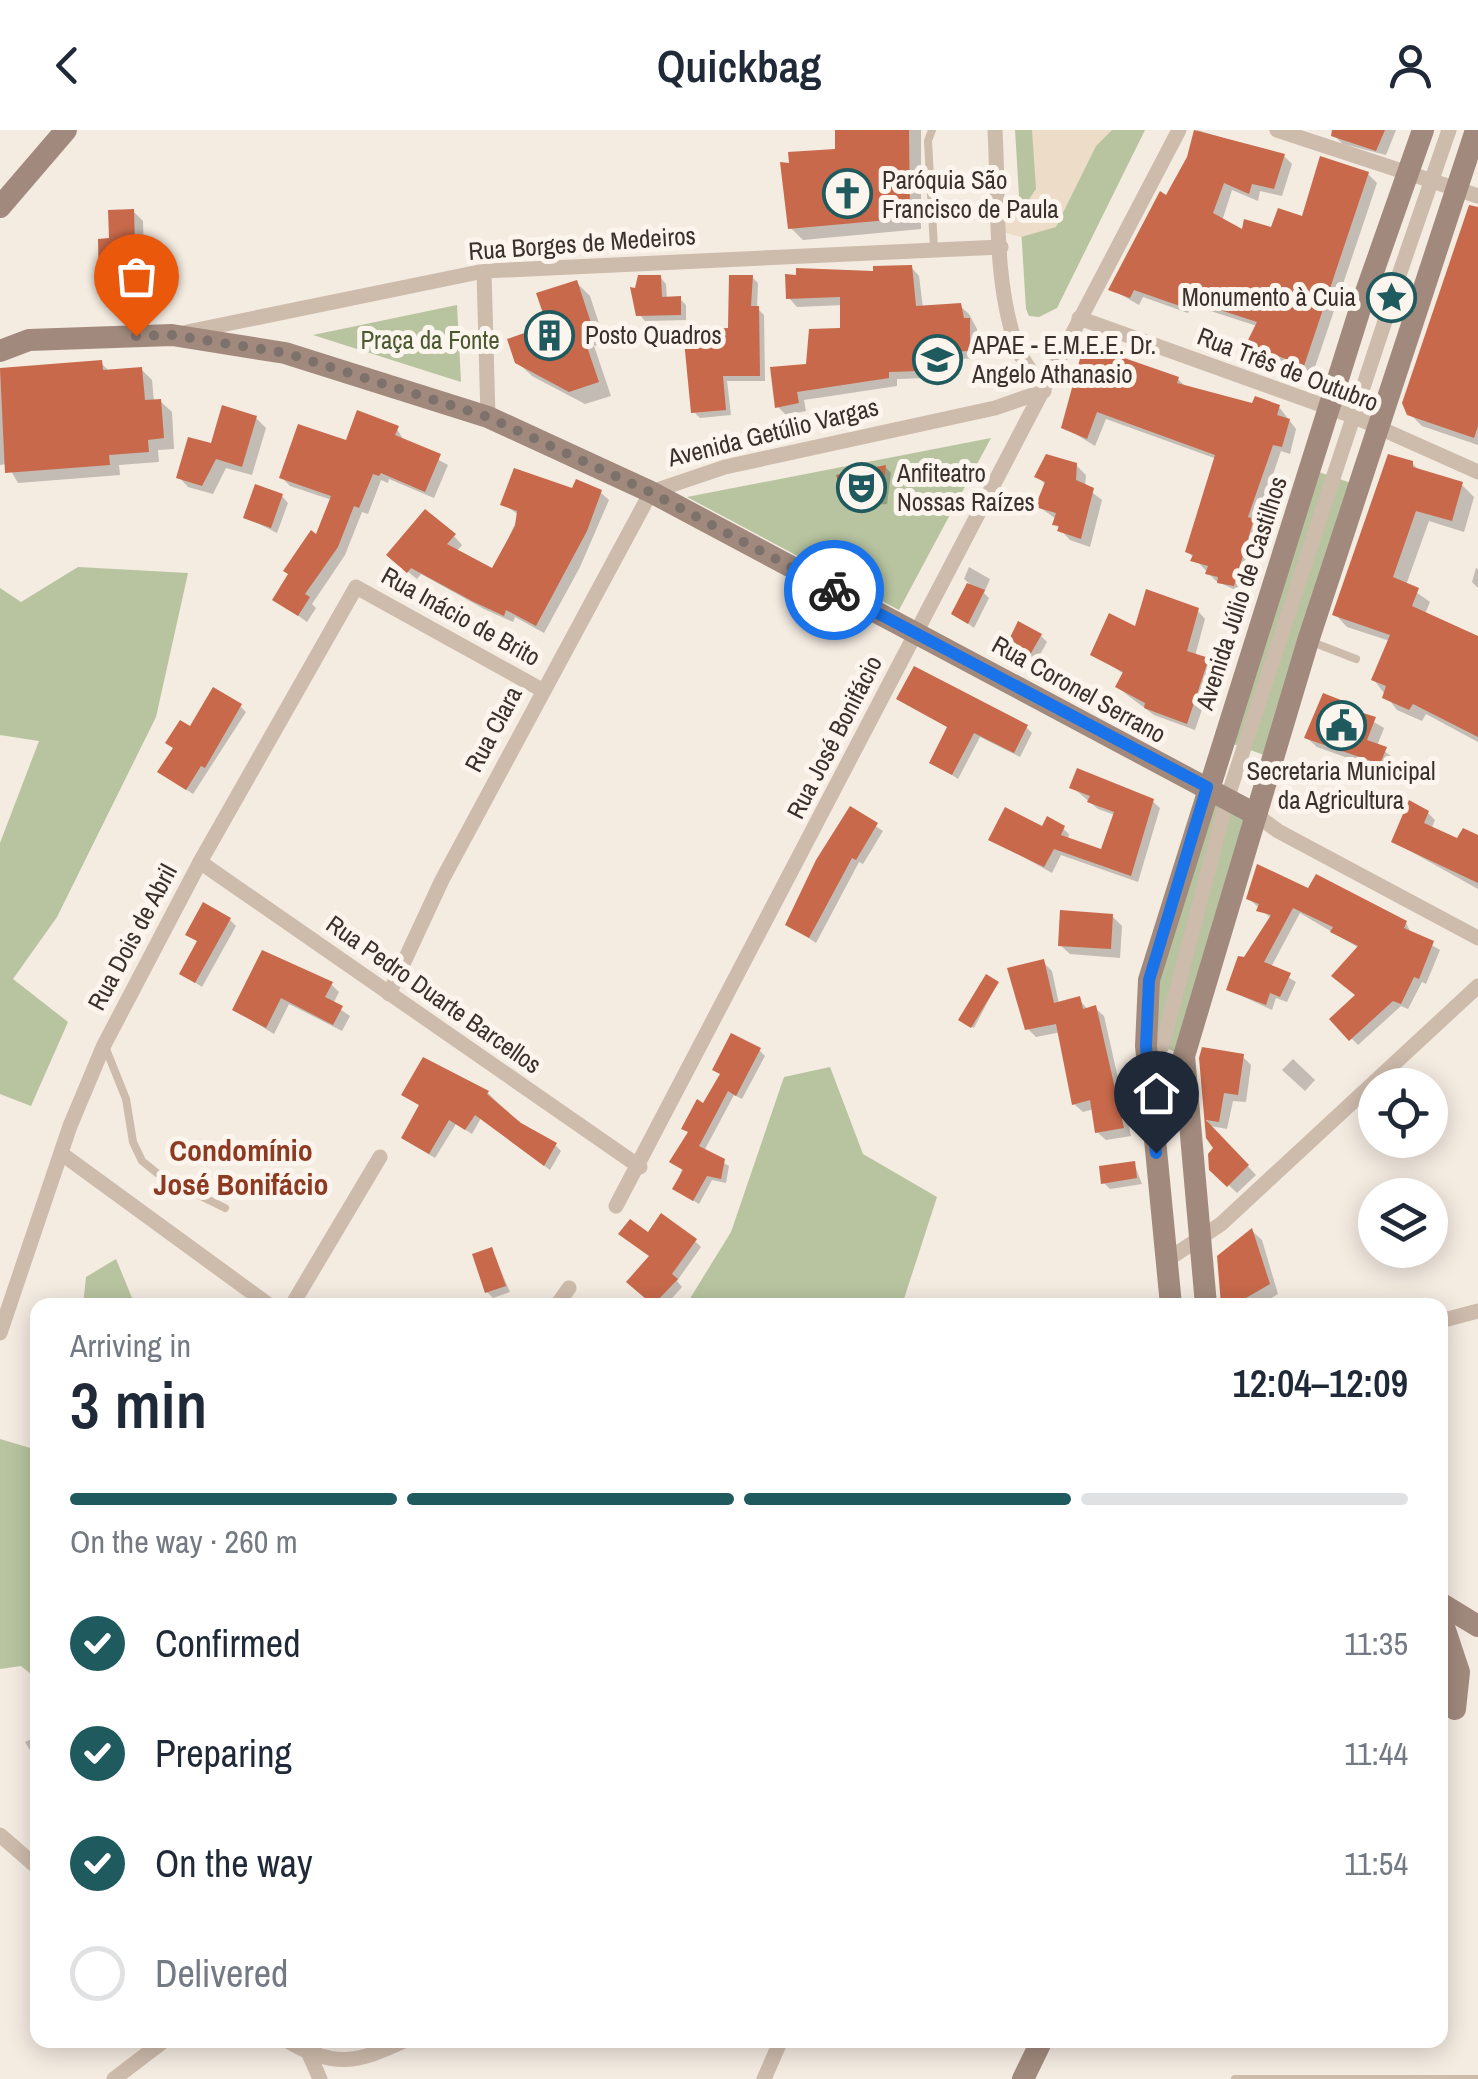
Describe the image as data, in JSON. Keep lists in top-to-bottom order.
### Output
{
  "streets": {
    "main road": ["Avenida Getúlio Vargas", "Avenida Júlio de Castilhos", "Rua Coronel Serrano"],
    "street": [
      "Rua Borges de Medeiros",
      "Rua Três de Outubro",
      "Rua Inácio de Brito",
      "Rua Clara",
      "Rua José Bonifácio",
      "Rua Dois de Abril",
      "Rua Pedro Duarte Barcellos"
    ]
  },
  "crossings": [
    ["Rua Borges de Medeiros", "Avenida Getúlio Vargas"],
    ["Rua Três de Outubro", "Avenida Júlio de Castilhos"],
    ["Rua Três de Outubro", "Rua José Bonifácio"],
    ["Avenida Getúlio Vargas", "Rua Coronel Serrano"],
    ["Avenida Getúlio Vargas", "Rua Clara"],
    ["Avenida Getúlio Vargas", "Rua José Bonifácio"],
    ["Avenida Júlio de Castilhos", "Rua Coronel Serrano"],
    ["Rua Inácio de Brito", "Rua Clara"],
    ["Rua Inácio de Brito", "Rua Dois de Abril"],
    ["Rua Coronel Serrano", "Rua Clara"],
    ["Rua Coronel Serrano", "Rua José Bonifácio"],
    ["Rua Clara", "Rua Pedro Duarte Barcellos"],
    ["Rua José Bonifácio", "Rua Pedro Duarte Barcellos"],
    ["Rua Dois de Abril", "Rua Pedro Duarte Barcellos"]
  ],
  "districts": ["Condomínio José Bonifácio"],
  "parks": ["Praça da Fonte"],
  "places": {
    "church": ["Paróquia São Francisco de Paula"],
    "place": ["Monumento à Cuia"],
    "building": ["Posto Quadros"],
    "school or university": ["APAE - E.M.E.E. Dr. Angelo Athanasio"],
    "theatre": ["Anfiteatro Nossas Raízes"],
    "public building": ["Secretaria Municipal da Agricultura"]
  },
  "page": {
    "header": "Quickbag",
    "heading": ["3 min", "Arriving in", "12:04–12:09"],
    "bar": "On the way · 260 m",
    "list": [
      ["Confirmed", "11:35"],
      ["Preparing", "11:44"],
      ["On the way", "11:54"],
      "Delivered"
    ]
  }
}
